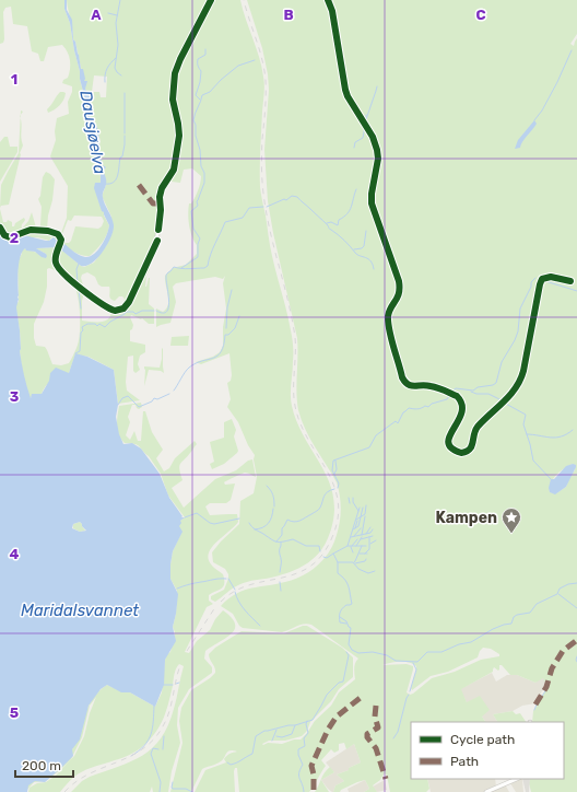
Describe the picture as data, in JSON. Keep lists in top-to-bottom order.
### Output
{
  "water": ["Dausjøelva", "Maridalsvannet"],
  "places": {
    "place": ["Kampen"]
  },
  "legend": ["Cycle path", "Path"],
  "scale_bar": "200 m",
  "grid": {
    "columns": ["A", "B", "C"],
    "rows": [
      "1",
      "2",
      "3",
      "4",
      "5"
    ]
  }
}
